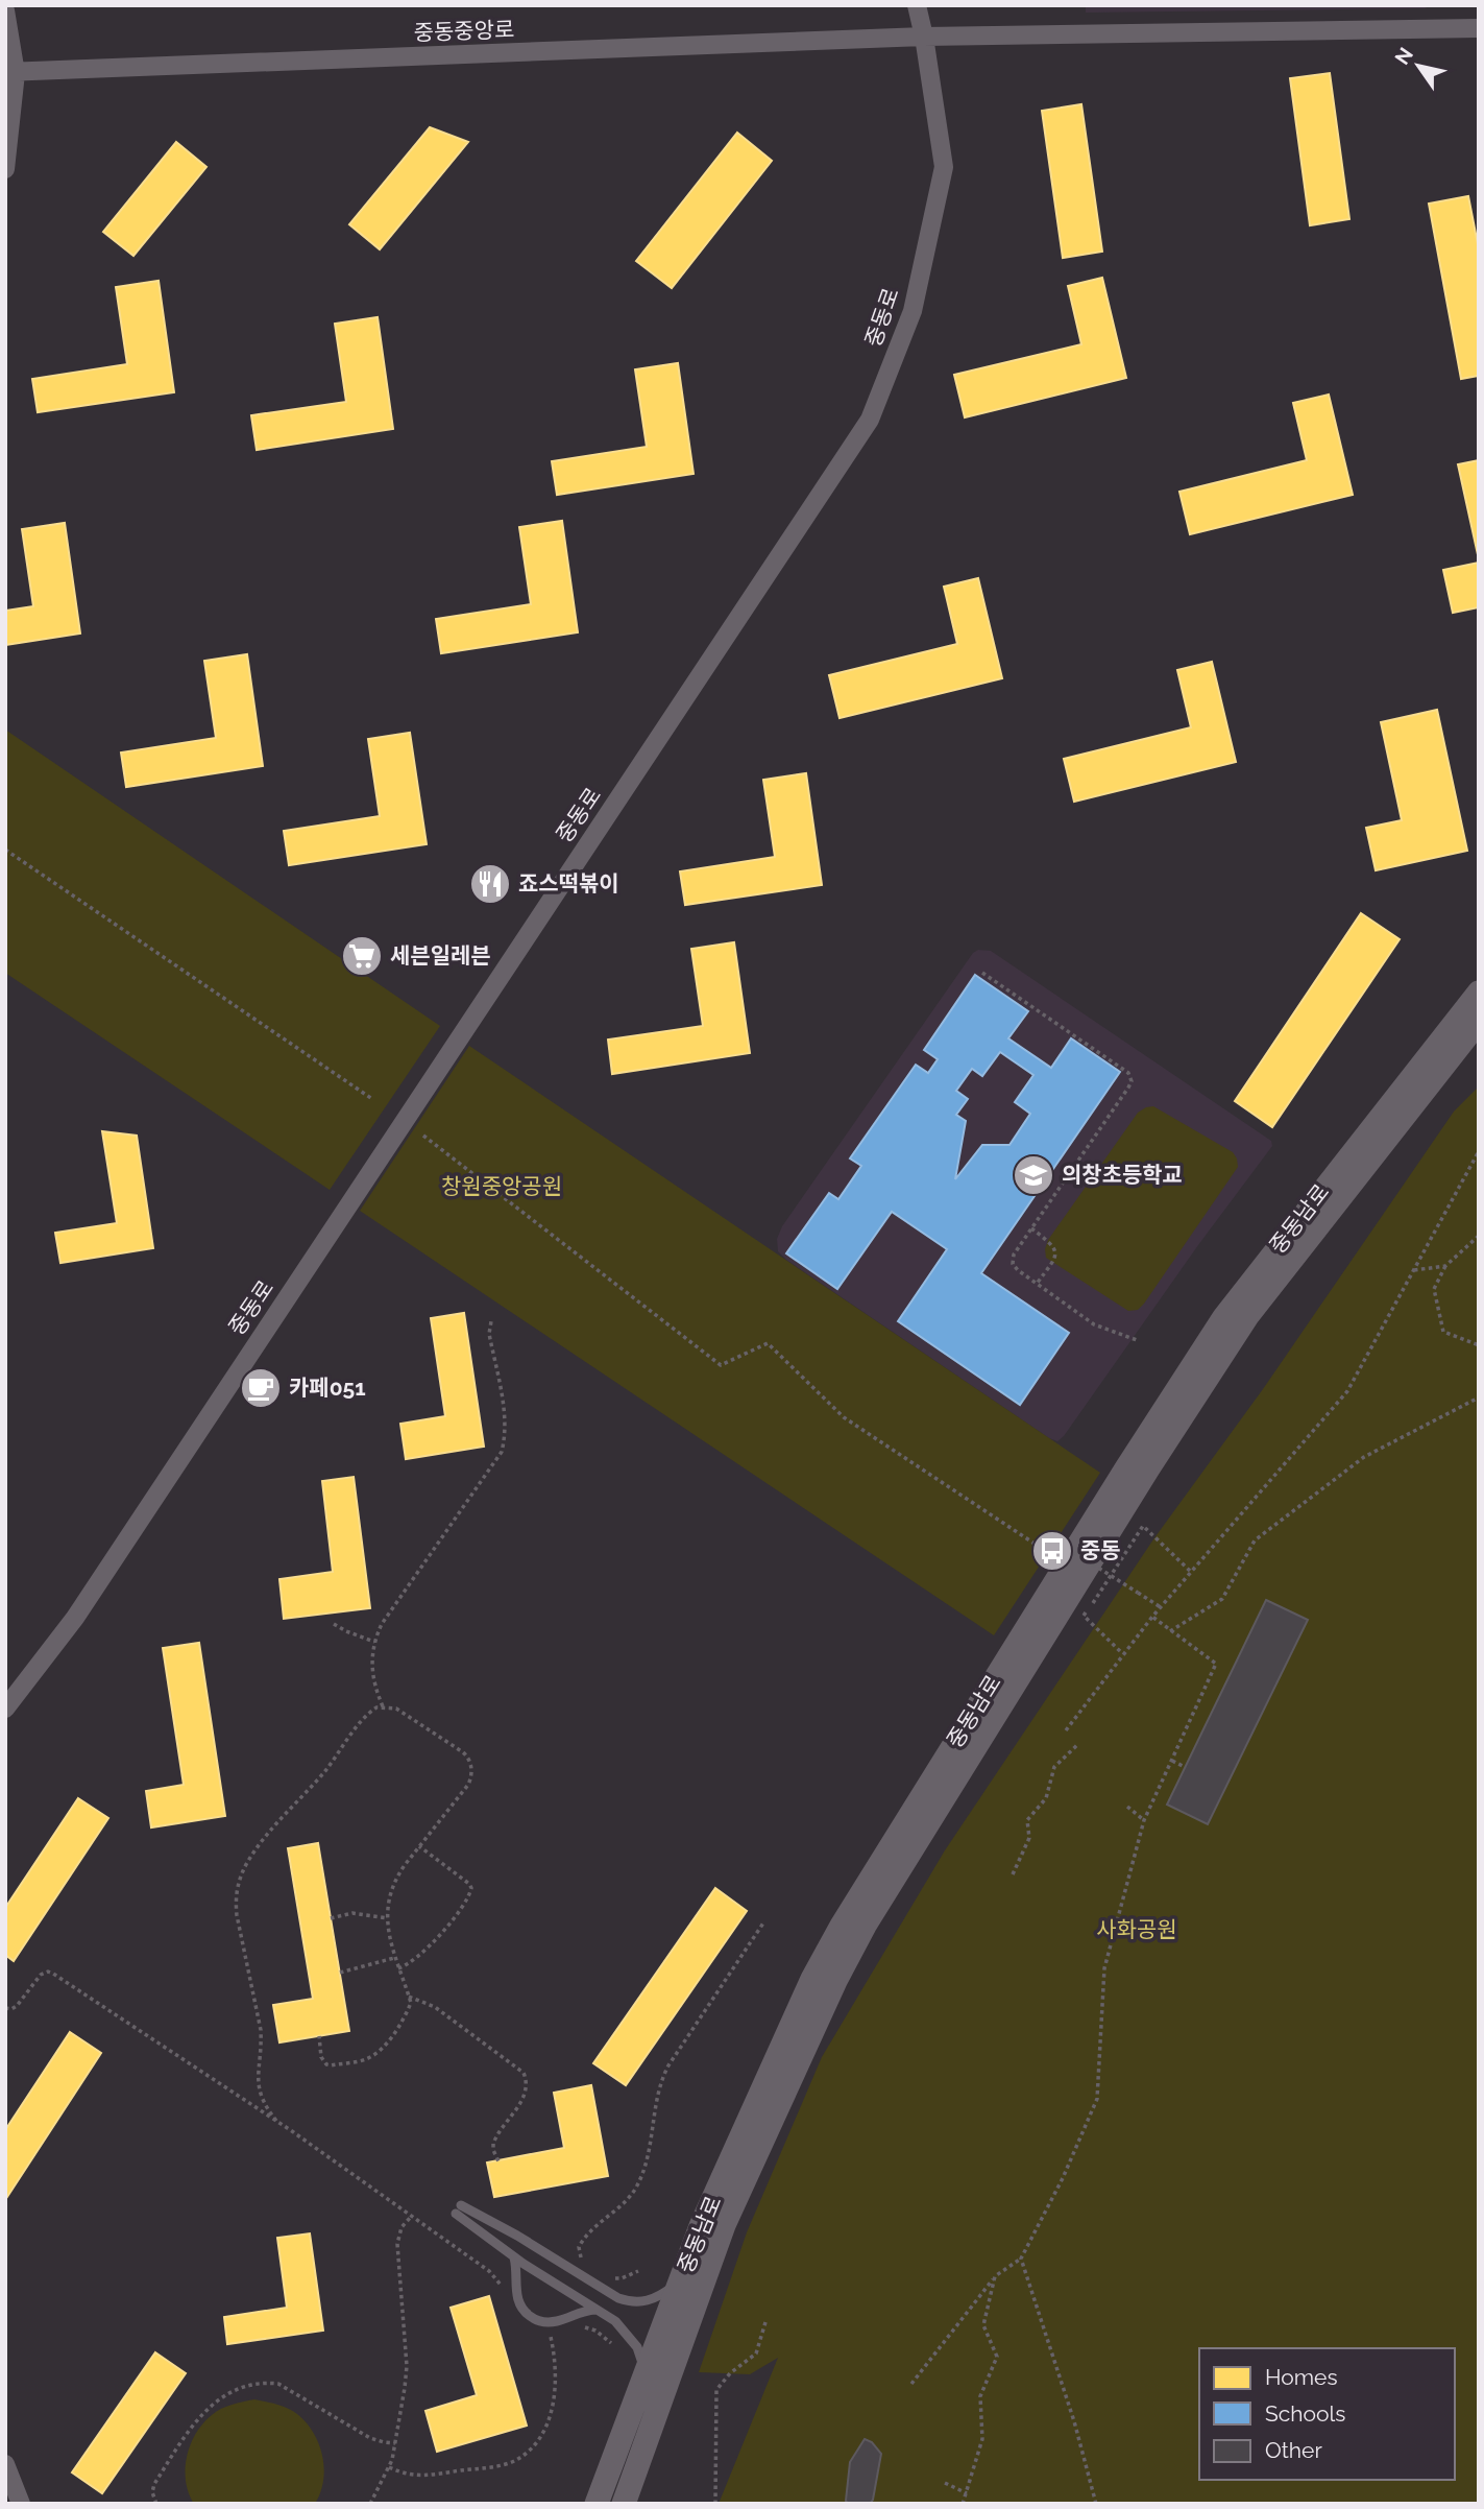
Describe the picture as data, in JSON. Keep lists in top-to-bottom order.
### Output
{
  "streets": {
    "street": ["중동중앙로", "중동로", "중동남로"]
  },
  "crossings": [
    ["중동중앙로", "중동로"]
  ],
  "parks": ["창원중앙공원", "사화공원"],
  "places": {
    "restaurant": ["죠스떡볶이"],
    "supermarket": ["세븐일레븐"],
    "school or university": ["의창초등학교"],
    "cafe": ["카페051"],
    "bus stop": ["중동"]
  },
  "legend": ["Homes", "Schools", "Other"],
  "north": "top left"
}
